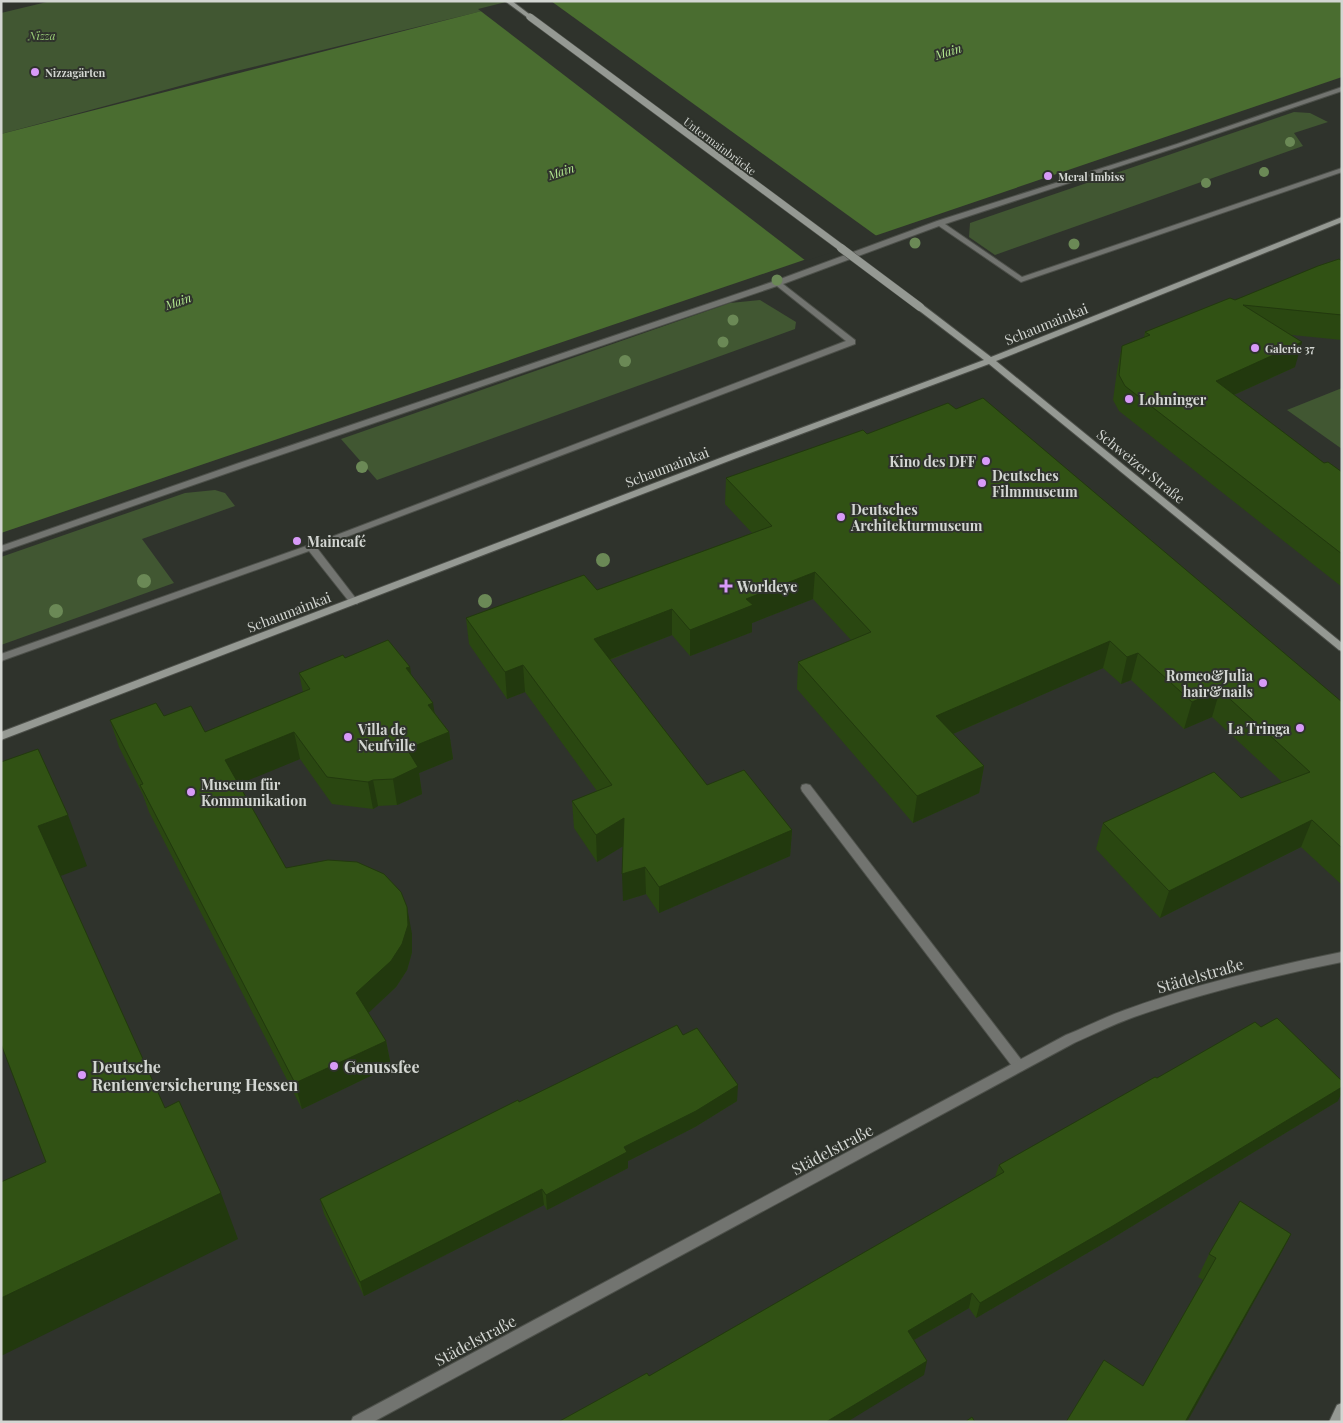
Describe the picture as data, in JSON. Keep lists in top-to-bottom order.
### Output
{
  "streets": {
    "main road": ["Untermainbrücke", "Schaumainkai", "Schweizer Straße"],
    "street": ["Städelstraße"]
  },
  "crossings": [
    ["Untermainbrücke", "Schweizer Straße"],
    ["Schaumainkai", "Schweizer Straße"]
  ],
  "water": ["Main"],
  "parks": ["Nizza"],
  "places": {
    "other": [
      "Nizzagärten",
      "Meral Imbiss",
      "Galerie 37",
      "Lohninger",
      "Kino des DFF",
      "Deutsches Filmmuseum",
      "Deutsches Architekturmuseum",
      "Maincafé",
      "Romeo&Julia hair&nails",
      "La Tringa",
      "Villa de Neufville",
      "Museum für Kommunikation",
      "Genussfee",
      "Deutsche Rentenversicherung Hessen"
    ],
    "health": ["Worldeye"]
  }
}
